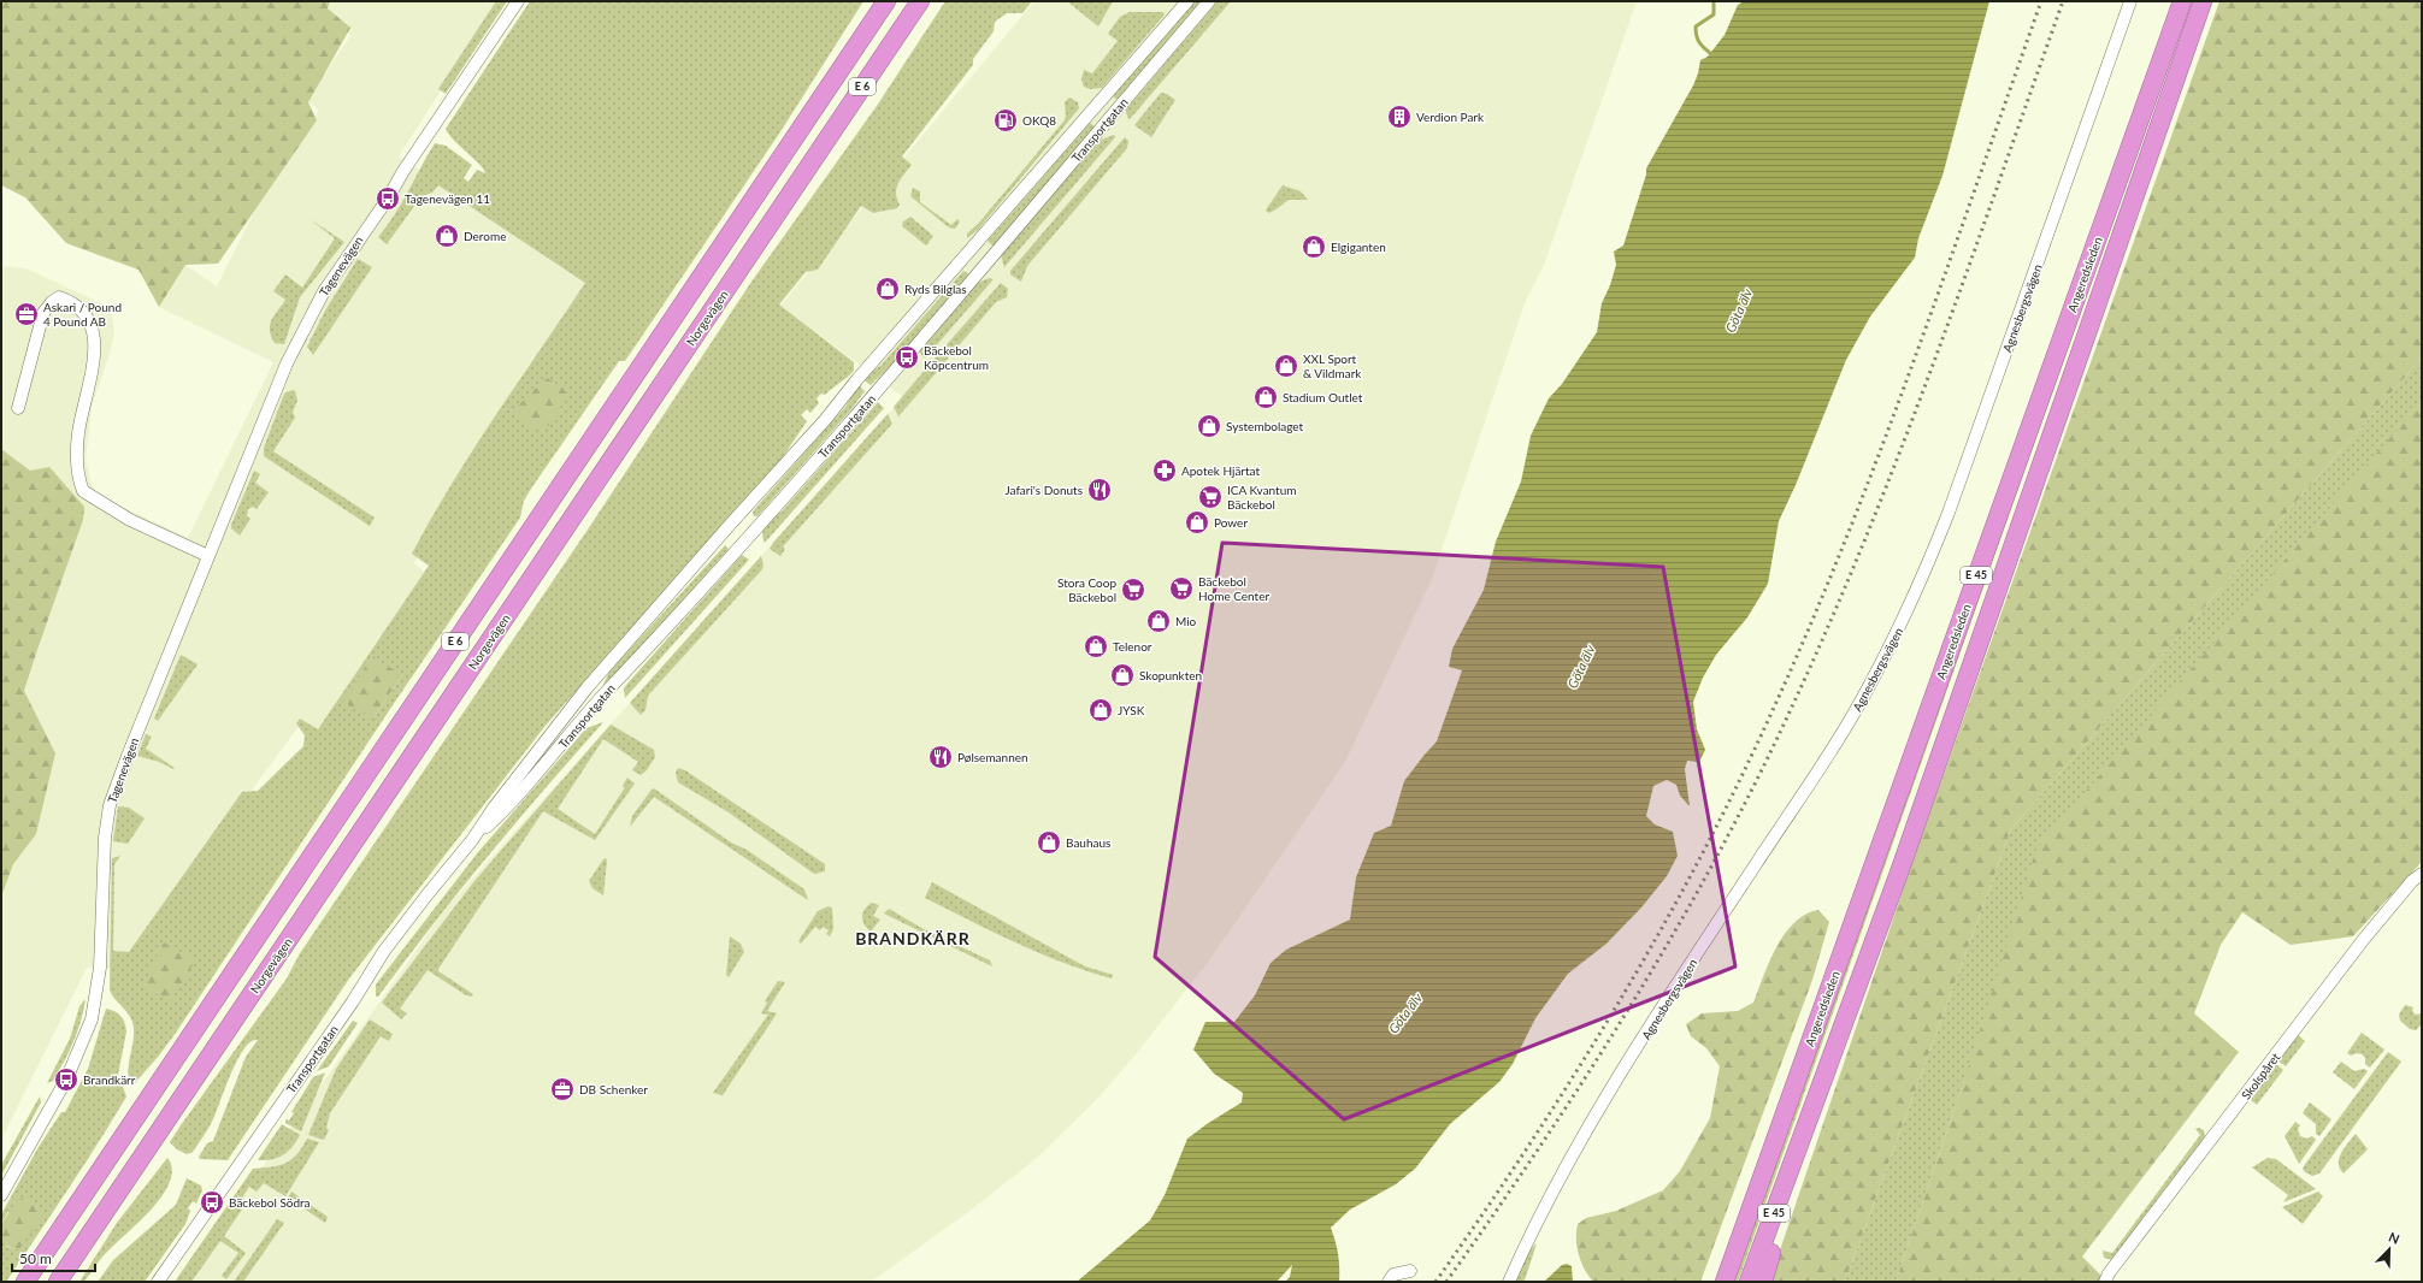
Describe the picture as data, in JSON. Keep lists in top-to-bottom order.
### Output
{
  "streets": {
    "highway": [
      "E 6",
      "Angeredsleden",
      "Norgevägen",
      "E 45"
    ],
    "street": [
      "Transportgatan",
      "Tagenevägen",
      "Agnesbergsvägen",
      "Skolspåret"
    ]
  },
  "districts": ["BRANDKÄRR"],
  "water": ["Göta älv"],
  "places": {
    "building": ["Verdion Park"],
    "fuel station": ["OKQ8"],
    "bus stop": [
      "Tagenevägen 11",
      "Bäckebol Köpcentrum",
      "Brandkärr",
      "Bäckebol Södra"
    ],
    "shop": [
      "Derome",
      "Elgiganten",
      "Ryds Bilglas",
      "XXL Sport & Vildmark",
      "Stadium Outlet",
      "Systembolaget",
      "Power",
      "Mio",
      "Telenor",
      "Skopunkten",
      "JYSK",
      "Bauhaus"
    ],
    "office": ["Askari / Pound 4 Pound AB", "DB Schenker"],
    "pharmacy": ["Apotek Hjärtat"],
    "restaurant": ["Jafari's Donuts", "Pølsemannen"],
    "supermarket": ["ICA Kvantum Bäckebol", "Bäckebol Home Center", "Stora Coop Bäckebol"]
  },
  "scale_bar": "50 m",
  "north": "top right"
}
